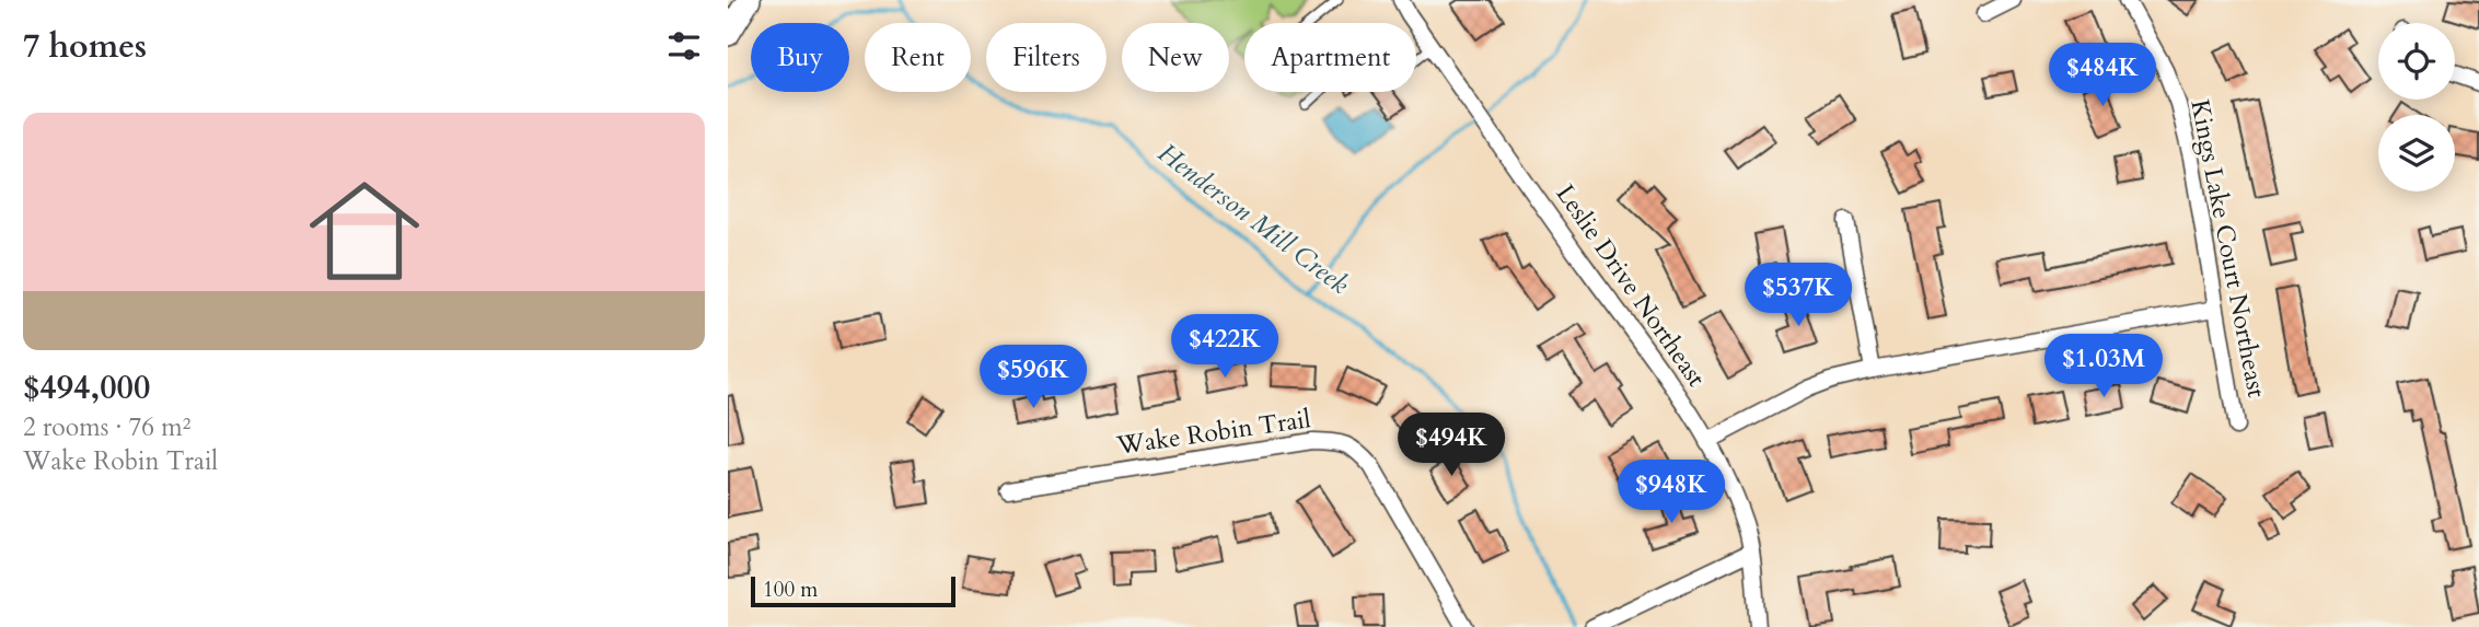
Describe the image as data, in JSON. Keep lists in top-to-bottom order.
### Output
{
  "streets": {
    "street": ["Kings Lake Court Northeast", "Leslie Drive Northeast", "Wake Robin Trail"]
  },
  "water": ["Henderson Mill Creek"],
  "scale_bar": "100 m",
  "page": {
    "heading": "7 homes",
    "chip": [
      "Buy",
      "Rent",
      "Filters",
      "New",
      "Apartment"
    ],
    "price": [
      "$484K",
      "$537K",
      "$422K",
      "$1.03M",
      "$596K",
      "$494K",
      "$948K"
    ],
    "list": [
      {
        "name": "$494,000",
        "note": "2 rooms · 76 m² · Wake Robin Trail"
      }
    ],
    "scale": "100 m"
  }
}
